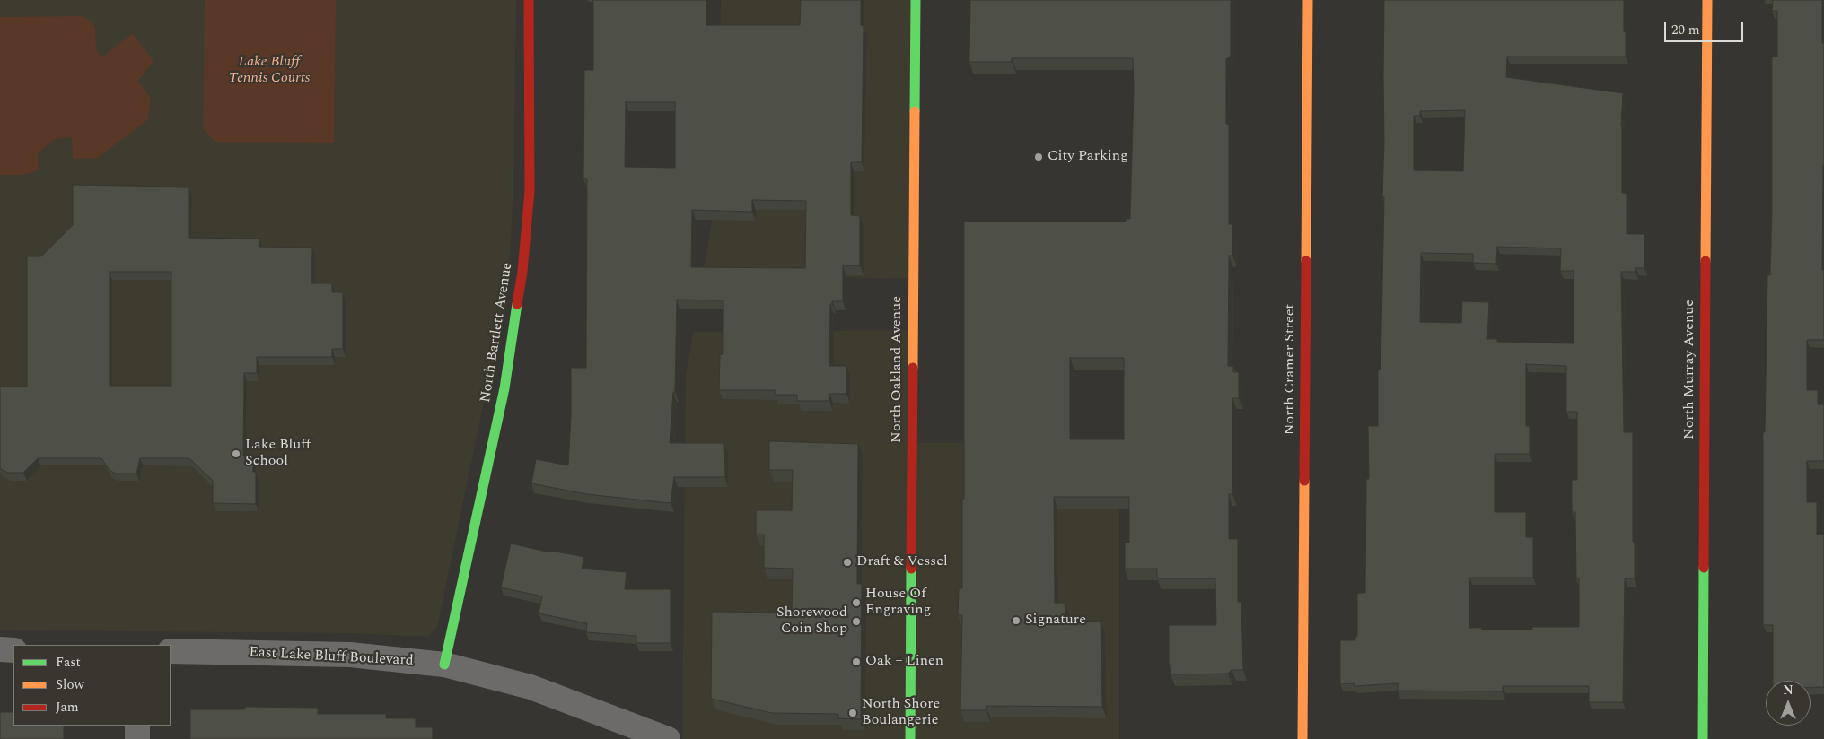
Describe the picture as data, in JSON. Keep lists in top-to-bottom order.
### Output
{
  "streets": {
    "street": [
      "North Bartlett Avenue",
      "North Oakland Avenue",
      "North Cramer Street",
      "North Murray Avenue",
      "East Lake Bluff Boulevard"
    ]
  },
  "crossings": [
    ["North Bartlett Avenue", "East Lake Bluff Boulevard"]
  ],
  "parks": ["Lake Bluff Tennis Courts"],
  "places": [
    "City Parking",
    "Lake Bluff School",
    "Draft & Vessel",
    "House Of Engraving",
    "Signature",
    "Shorewood Coin Shop",
    "Oak + Linen",
    "North Shore Boulangerie"
  ],
  "legend": ["Fast", "Slow", "Jam"],
  "scale_bar": "20 m",
  "north": "top"
}
